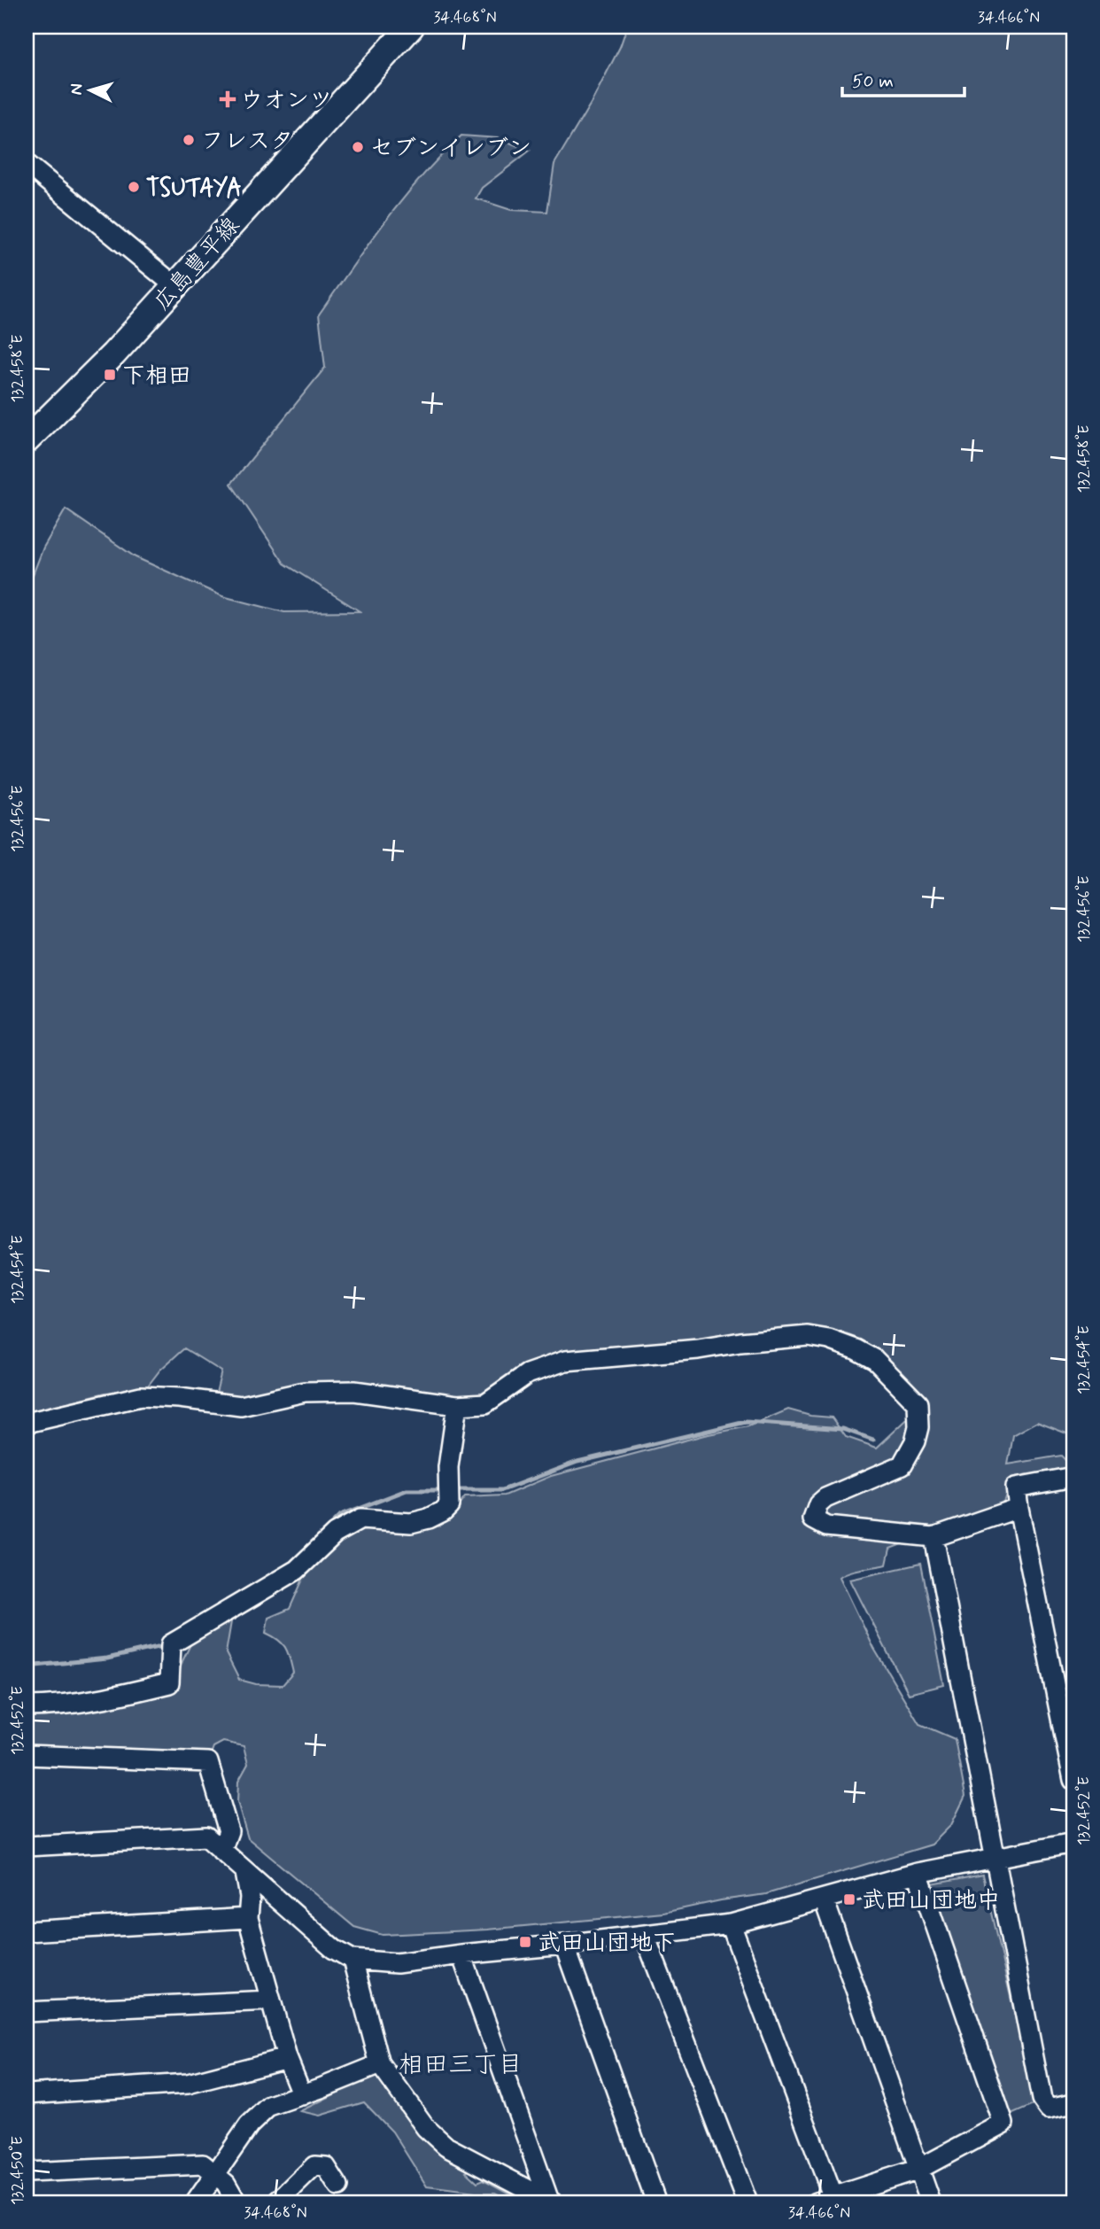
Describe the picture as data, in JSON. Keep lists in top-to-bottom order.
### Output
{
  "streets": {
    "main road": ["広島豊平線"]
  },
  "districts": ["相田三丁目"],
  "places": {
    "health": ["ウオンツ"],
    "other": ["フレスタ", "セブンイレブン", "TSUTAYA"],
    "transit": ["下相田", "武田山団地中", "武田山団地下"]
  },
  "scale_bar": "50 m",
  "north": "left",
  "coordinates": [
    "34.468°N",
    "34.466°N",
    "132.458°E",
    "132.456°E",
    "132.454°E",
    "132.452°E",
    "132.450°E"
  ]
}
